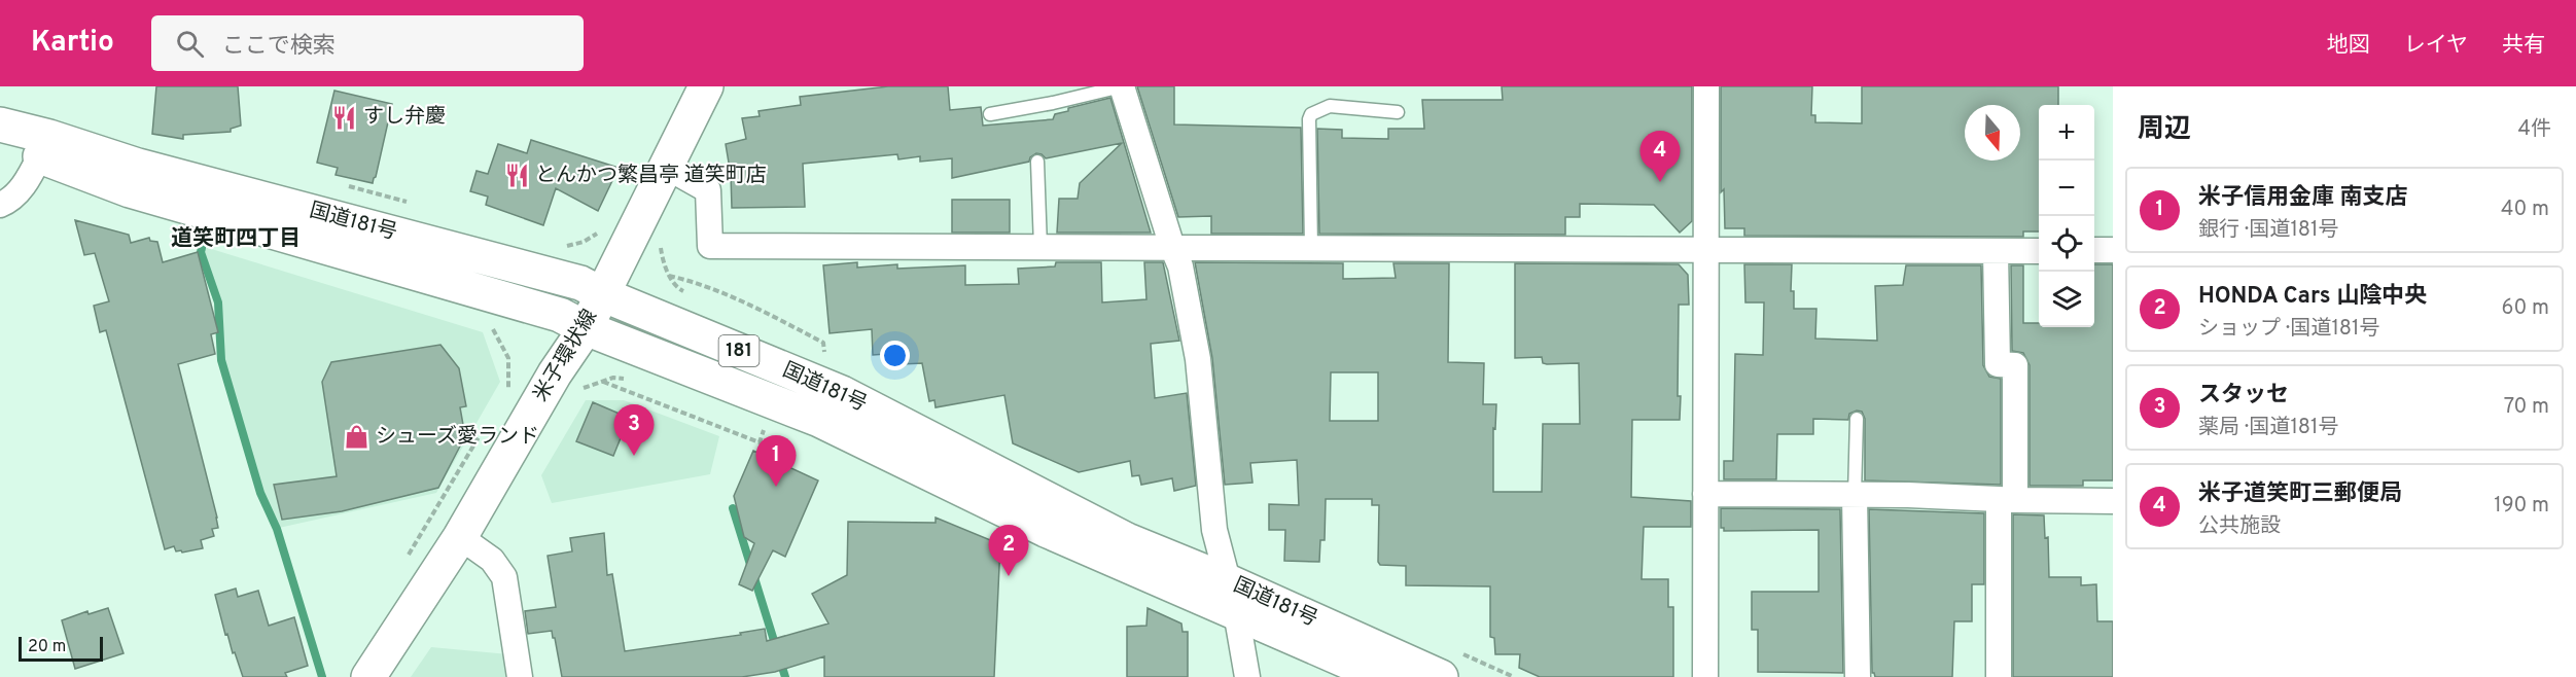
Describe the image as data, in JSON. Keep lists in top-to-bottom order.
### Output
{
  "streets": {
    "main road": ["国道181号", "181", "米子環状線"]
  },
  "crossings": [
    ["国道181号", "米子環状線"]
  ],
  "districts": ["道笑町四丁目"],
  "places": {
    "restaurant": ["すし弁慶", "とんかつ繁昌亭 道笑町店"],
    "shop": ["シューズ愛ランド"]
  },
  "scale_bar": "20 m",
  "north": "bottom",
  "page": {
    "header": "Kartio",
    "search": "ここで検索",
    "nav": ["地図", "レイヤ", "共有"],
    "heading": ["周辺", "4件"],
    "map_buttons": ["+", "−"],
    "pins": [
      "4",
      "3",
      "1",
      "2"
    ],
    "list": [
      {
        "mark": "1",
        "name": "米子信用金庫 南支店",
        "note": "銀行 · 国道181号",
        "value": "40 m"
      },
      {
        "mark": "2",
        "name": "HONDA Cars 山陰中央",
        "note": "ショップ · 国道181号",
        "value": "60 m"
      },
      {
        "mark": "3",
        "name": "スタッセ",
        "note": "薬局 · 国道181号",
        "value": "70 m"
      },
      {
        "mark": "4",
        "name": "米子道笑町三郵便局",
        "note": "公共施設",
        "value": "190 m"
      }
    ],
    "scale": "20 m"
  }
}
